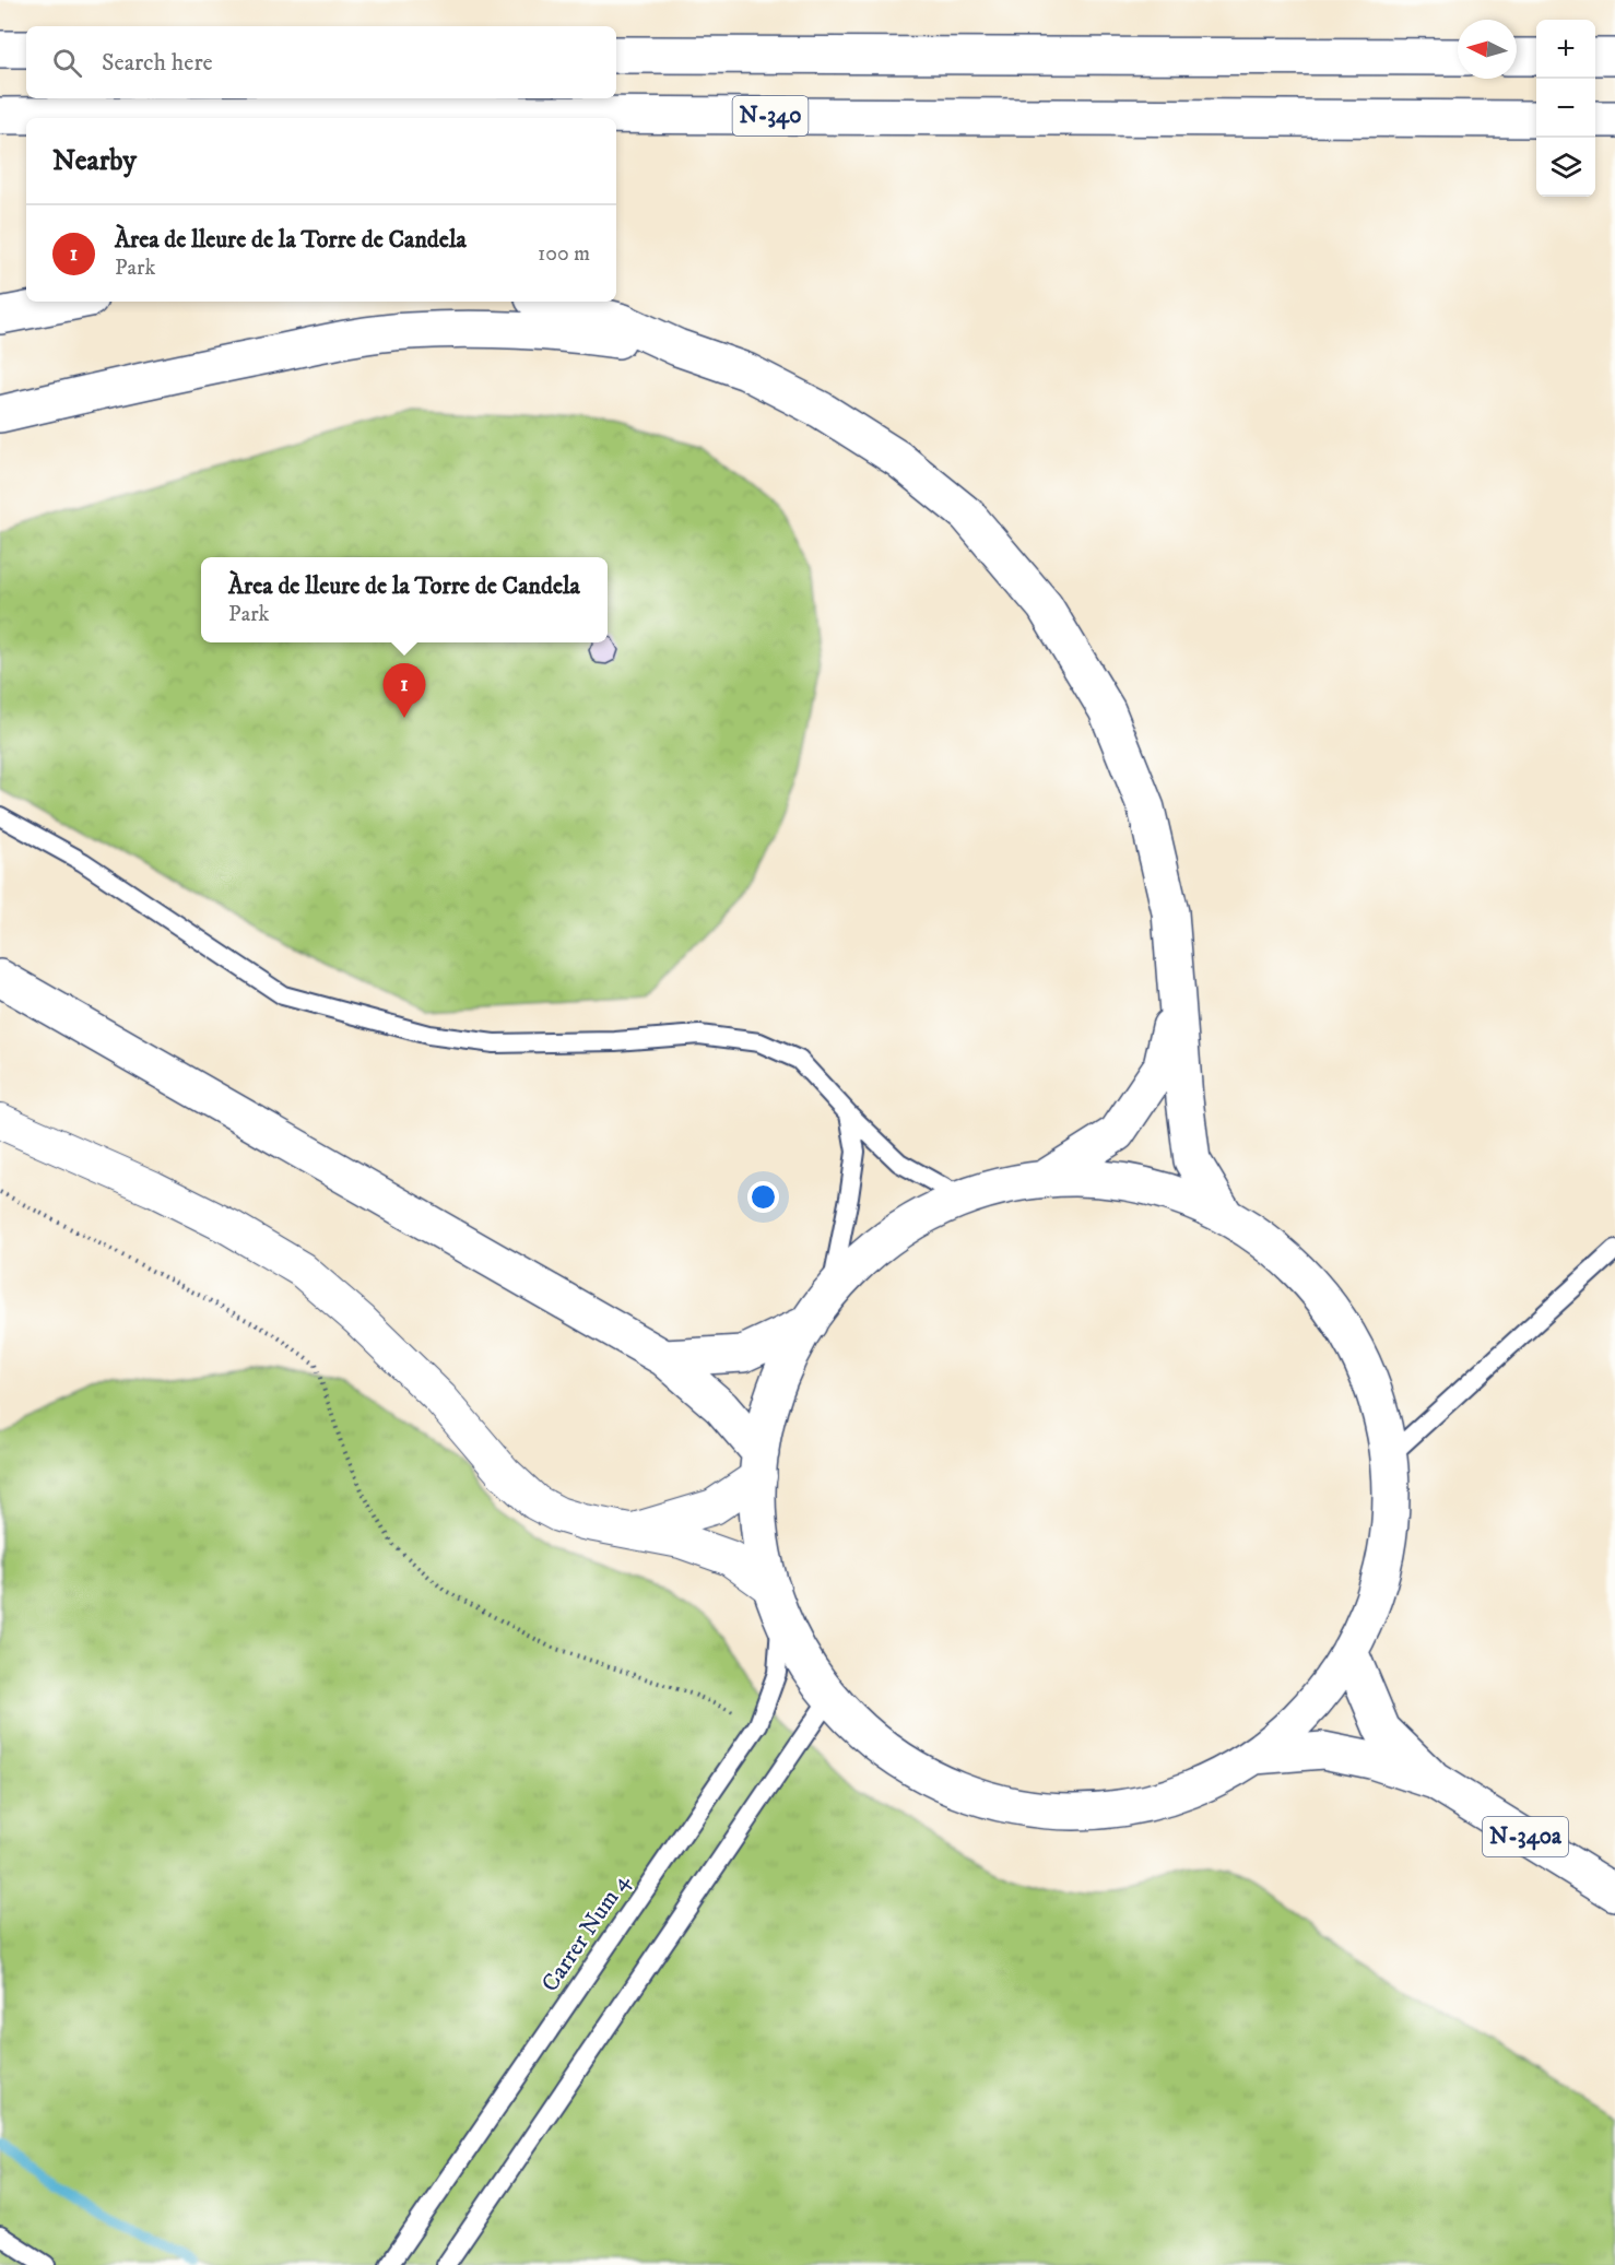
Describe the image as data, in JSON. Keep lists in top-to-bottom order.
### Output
{
  "streets": {
    "main road": ["N-340", "N-340a"],
    "lane": ["Carrer Num 4"]
  },
  "north": "left",
  "page": {
    "map_buttons": ["+", "−"],
    "search": "Search here",
    "heading": "Nearby",
    "list": [
      {
        "mark": "1",
        "name": "Àrea de lleure de la Torre de Candela",
        "note": "Park",
        "value": "100 m"
      }
    ],
    "popup": ["Àrea de lleure de la Torre de Candela", "Park"],
    "pins": "1"
  }
}
